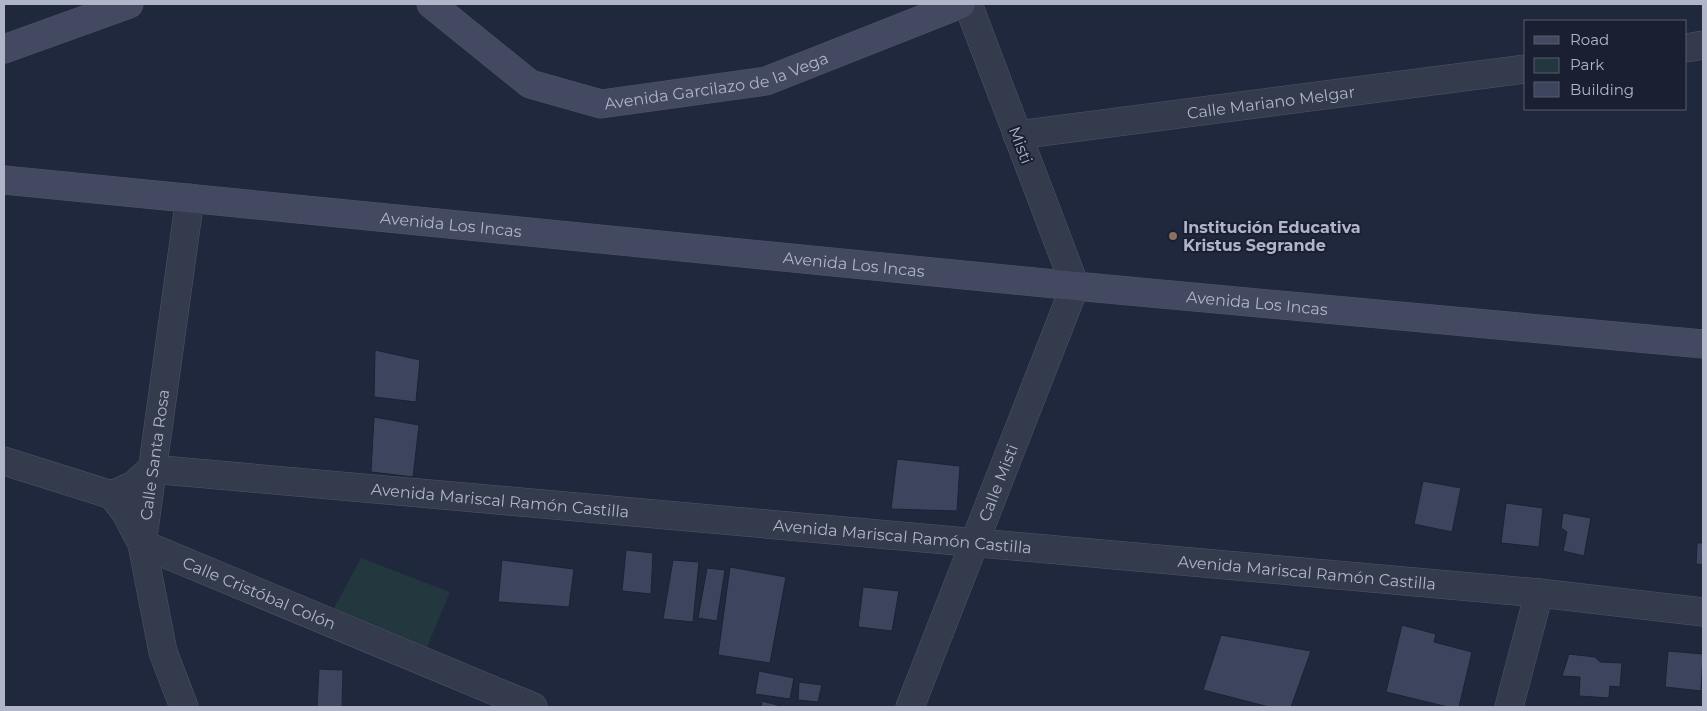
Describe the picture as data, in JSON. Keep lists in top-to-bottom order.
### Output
{
  "streets": {
    "street": [
      "Avenida Garcilazo de la Vega",
      "Calle Mariano Melgar",
      "Misti",
      "Avenida Los Incas",
      "Calle Santa Rosa",
      "Calle Misti",
      "Avenida Mariscal Ramón Castilla",
      "Calle Cristóbal Colón"
    ]
  },
  "crossings": [
    ["Calle Mariano Melgar", "Misti"],
    ["Misti", "Avenida Los Incas"],
    ["Misti", "Calle Misti"],
    ["Avenida Los Incas", "Calle Santa Rosa"],
    ["Avenida Los Incas", "Calle Misti"],
    ["Calle Santa Rosa", "Avenida Mariscal Ramón Castilla"],
    ["Calle Santa Rosa", "Calle Cristóbal Colón"],
    ["Calle Misti", "Avenida Mariscal Ramón Castilla"]
  ],
  "places": ["Institución Educativa Kristus Segrande"],
  "legend": ["Road", "Park", "Building"]
}
